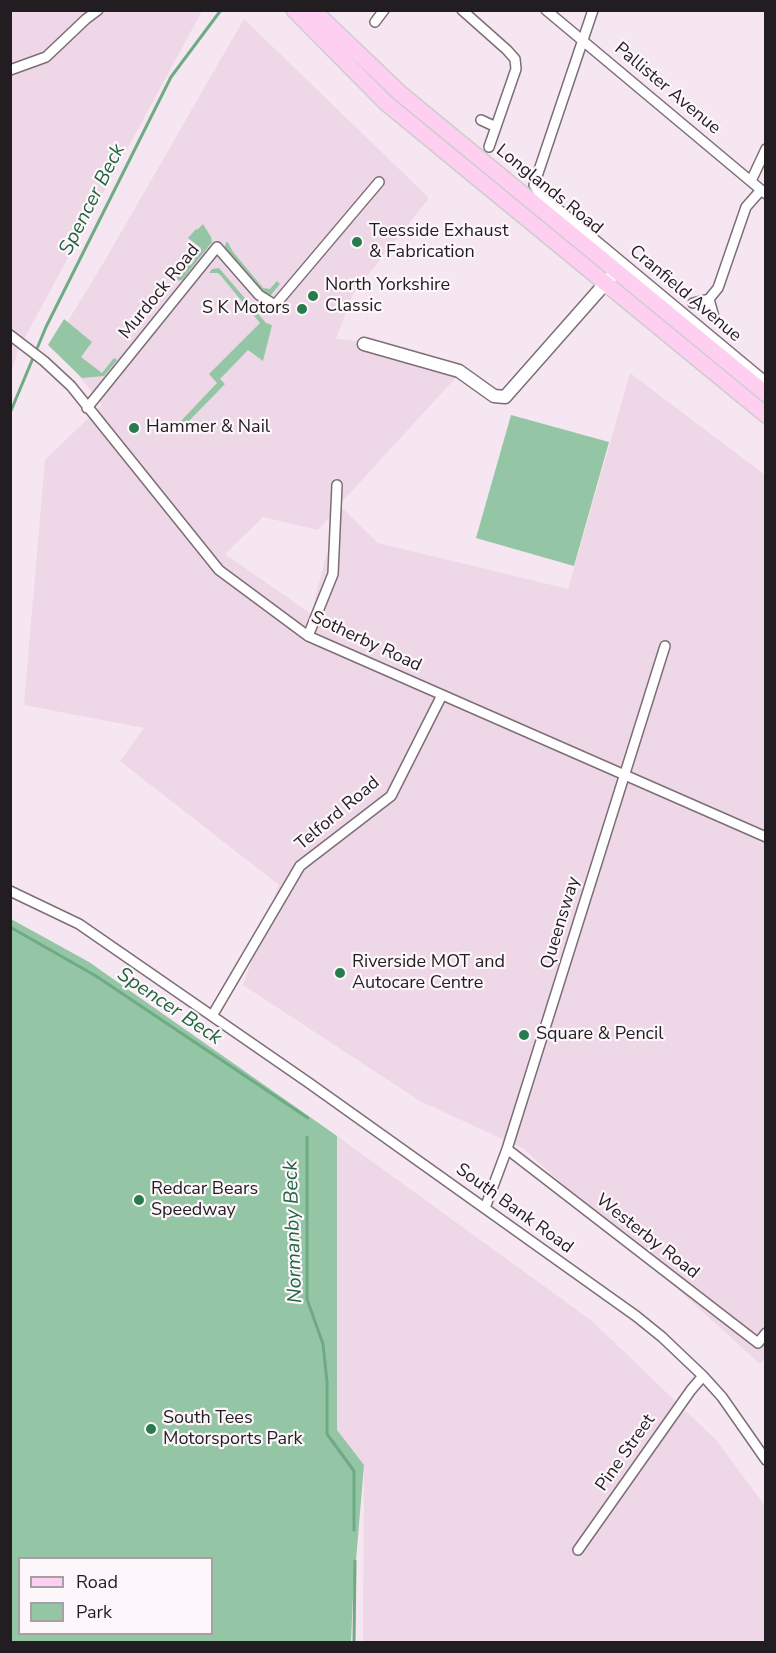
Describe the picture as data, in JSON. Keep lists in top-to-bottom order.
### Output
{
  "streets": {
    "main road": ["Longlands Road"],
    "street": [
      "Pallister Avenue",
      "Murdock Road",
      "Cranfield Avenue",
      "Sotherby Road",
      "Telford Road",
      "Queensway",
      "South Bank Road",
      "Westerby Road",
      "Pine Street"
    ]
  },
  "crossings": [
    ["Pallister Avenue", "Cranfield Avenue"],
    ["Murdock Road", "Sotherby Road"],
    ["Sotherby Road", "Telford Road"],
    ["Sotherby Road", "Queensway"],
    ["Telford Road", "South Bank Road"],
    ["Queensway", "South Bank Road"],
    ["Queensway", "Westerby Road"],
    ["South Bank Road", "Pine Street"]
  ],
  "water": ["Spencer Beck", "Normanby Beck"],
  "places": [
    "Teesside Exhaust & Fabrication",
    "North Yorkshire Classic",
    "S K Motors",
    "Hammer & Nail",
    "Riverside MOT and Autocare Centre",
    "Square & Pencil",
    "Redcar Bears Speedway",
    "South Tees Motorsports Park"
  ],
  "legend": ["Road", "Park"]
}
